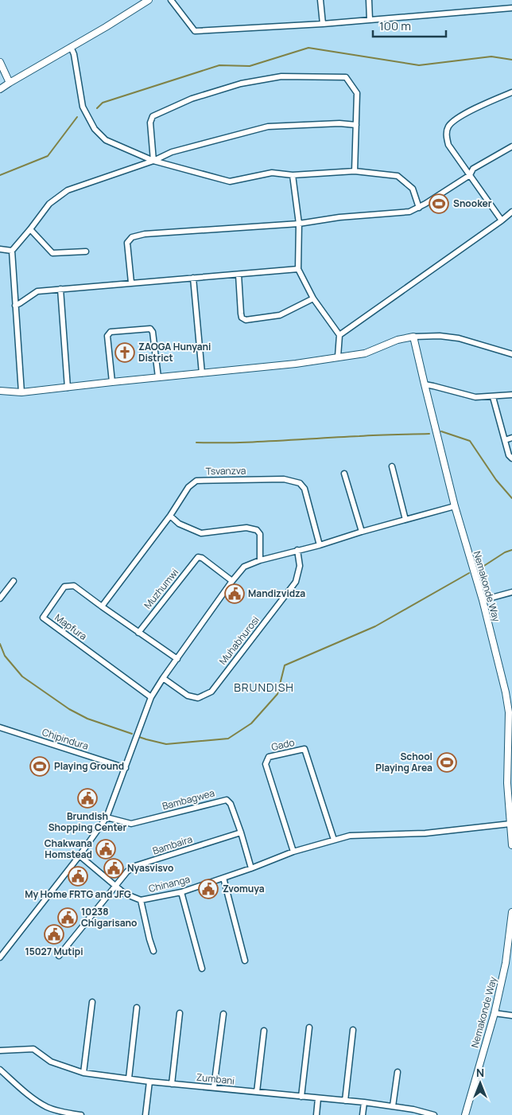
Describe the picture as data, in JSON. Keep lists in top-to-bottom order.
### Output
{
  "streets": {
    "street": [
      "Tsvanzva",
      "Nemakonde Way",
      "Muzhumwi",
      "Mapfura",
      "Muhabhurosi",
      "Chipindura",
      "Gado",
      "Bambagwea",
      "Bambaira",
      "Chinanga",
      "Zumbani"
    ]
  },
  "crossings": [
    ["Tsvanzva", "Mapfura"],
    ["Nemakonde Way", "Chinanga"],
    ["Muzhumwi", "Mapfura"],
    ["Gado", "Chinanga"],
    ["Bambagwea", "Bambaira"],
    ["Bambagwea", "Chinanga"],
    ["Bambaira", "Chinanga"]
  ],
  "districts": ["BRUNDISH"],
  "places": {
    "sports": ["Snooker", "School Playing Area", "Playing Ground"],
    "church": ["ZAOGA Hunyani District"],
    "public building": [
      "Mandizvidza",
      "Brundish Shopping Center",
      "Chakwana Homstead",
      "Nyasvisvo",
      "My Home FRTG and JFG",
      "Zvomuya",
      "10238 Chigarisano",
      "15027 Mutipi"
    ]
  },
  "scale_bar": "100 m",
  "north": "top"
}
